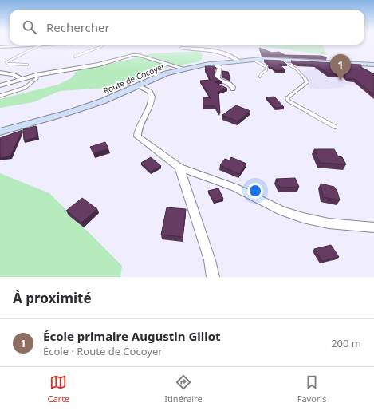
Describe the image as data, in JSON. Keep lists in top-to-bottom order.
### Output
{
  "streets": {
    "main road": ["Route de Cocoyer"]
  },
  "page": {
    "search": "Rechercher",
    "pins": "1",
    "heading": "À proximité",
    "list": [
      {
        "mark": "1",
        "name": "École primaire Augustin Gillot",
        "note": "École · Route de Cocoyer",
        "value": "200 m"
      }
    ],
    "nav": ["Carte", "Itinéraire", "Favoris"]
  }
}
